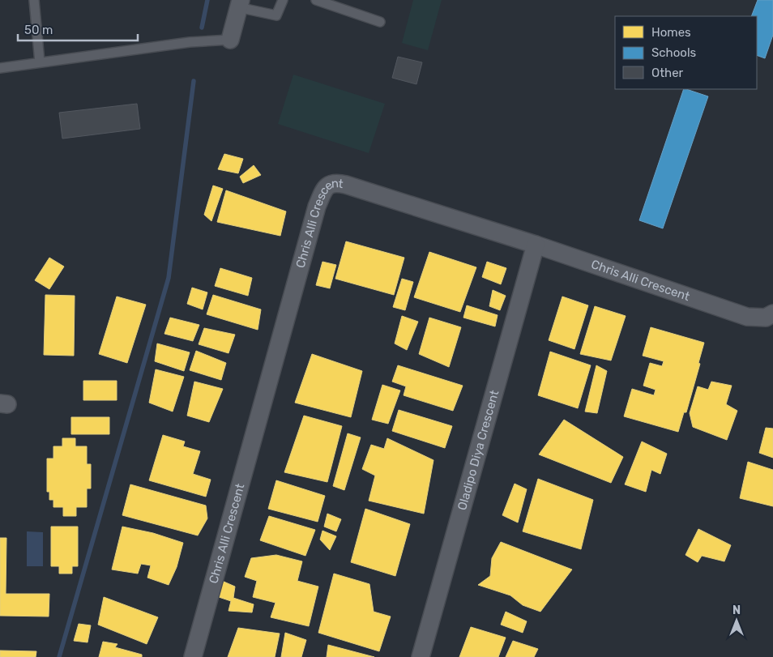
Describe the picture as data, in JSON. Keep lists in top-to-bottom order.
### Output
{
  "streets": {
    "street": ["Chris Alli Crescent", "Oladipo Diya Crescent"]
  },
  "crossings": [
    ["Chris Alli Crescent", "Oladipo Diya Crescent"]
  ],
  "legend": ["Homes", "Schools", "Other"],
  "scale_bar": "50 m",
  "north": "top"
}
